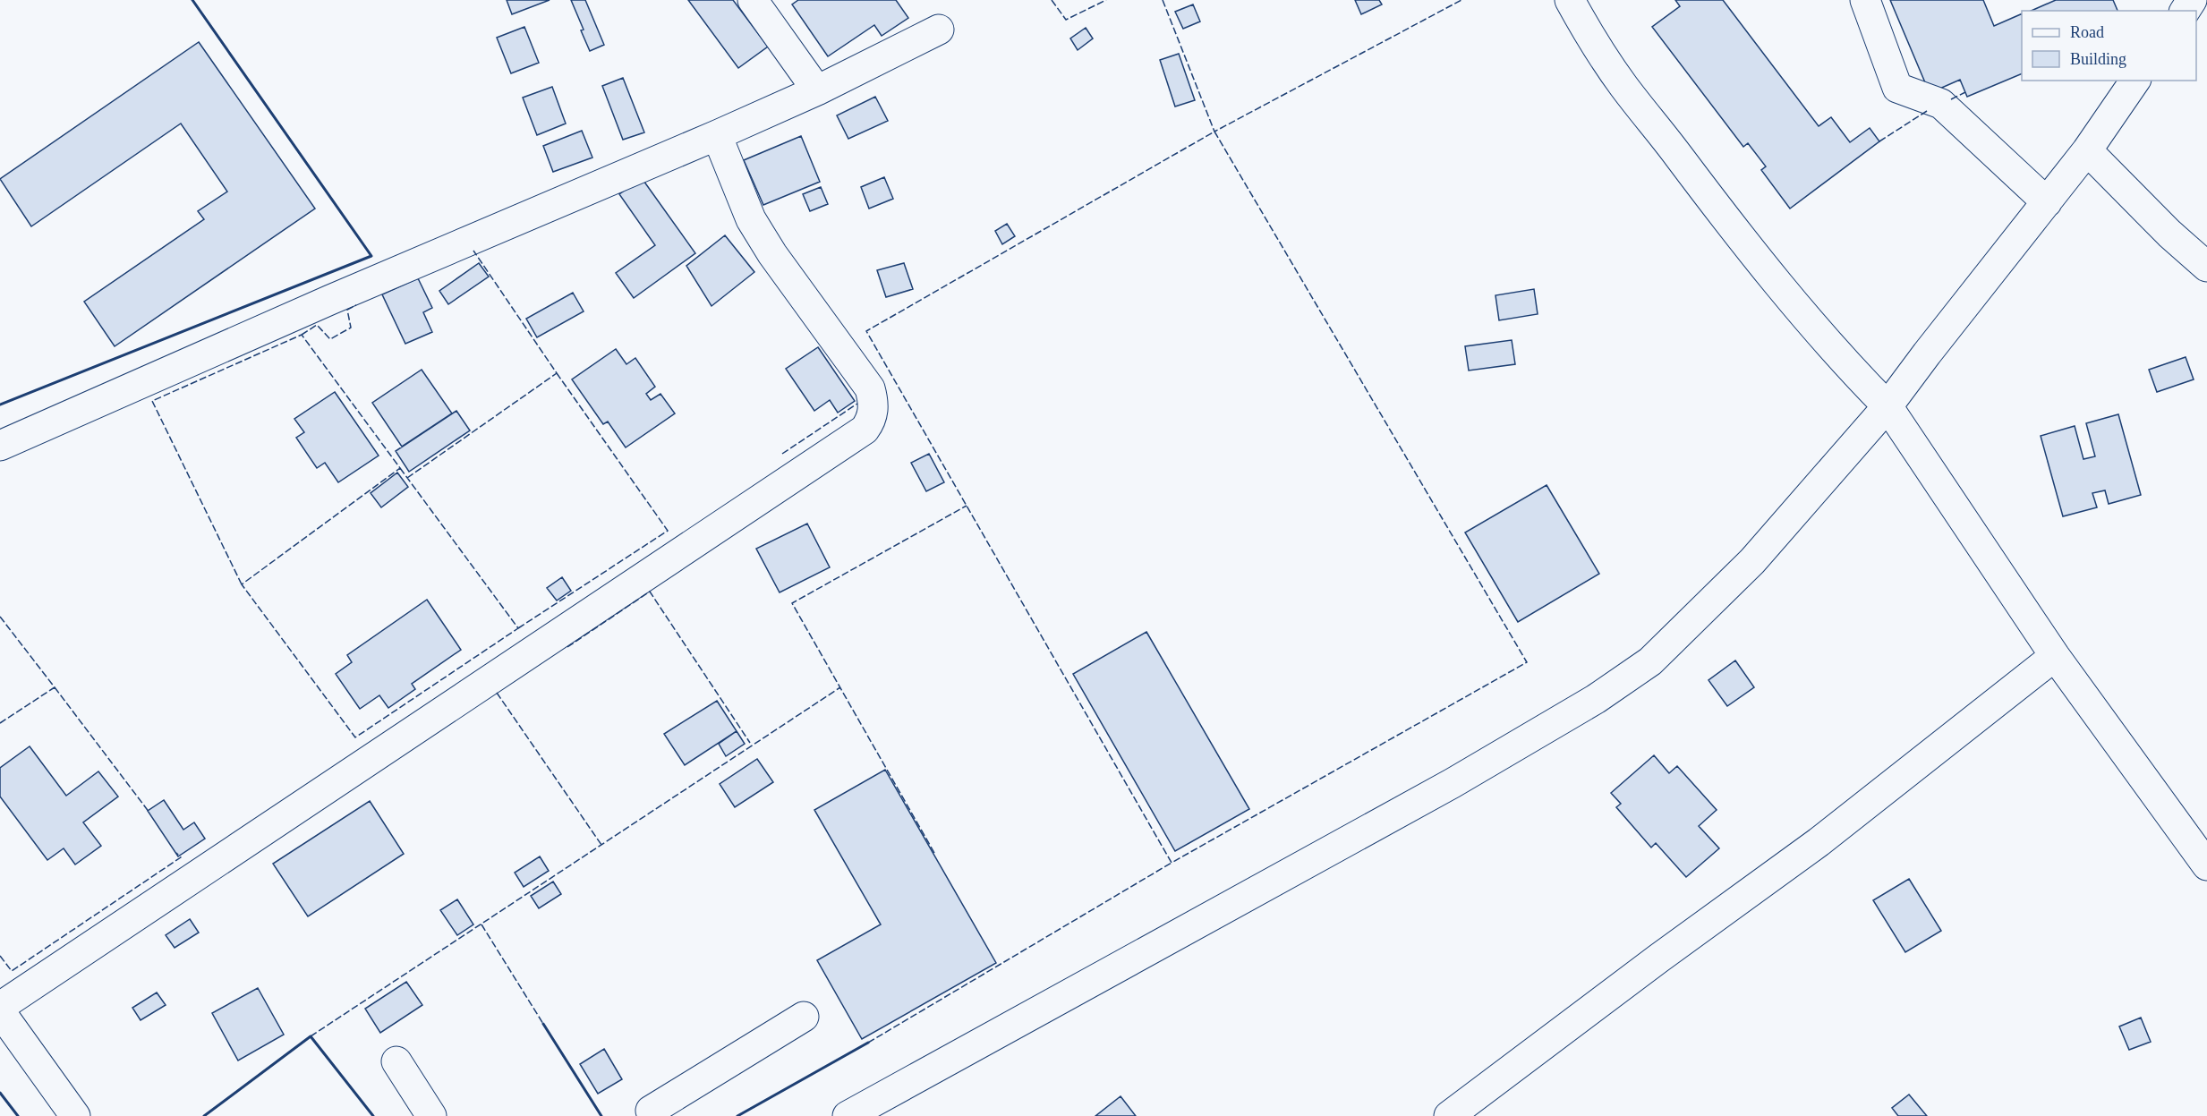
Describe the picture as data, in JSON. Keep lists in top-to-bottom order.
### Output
{
  "legend": ["Road", "Building"]
}
